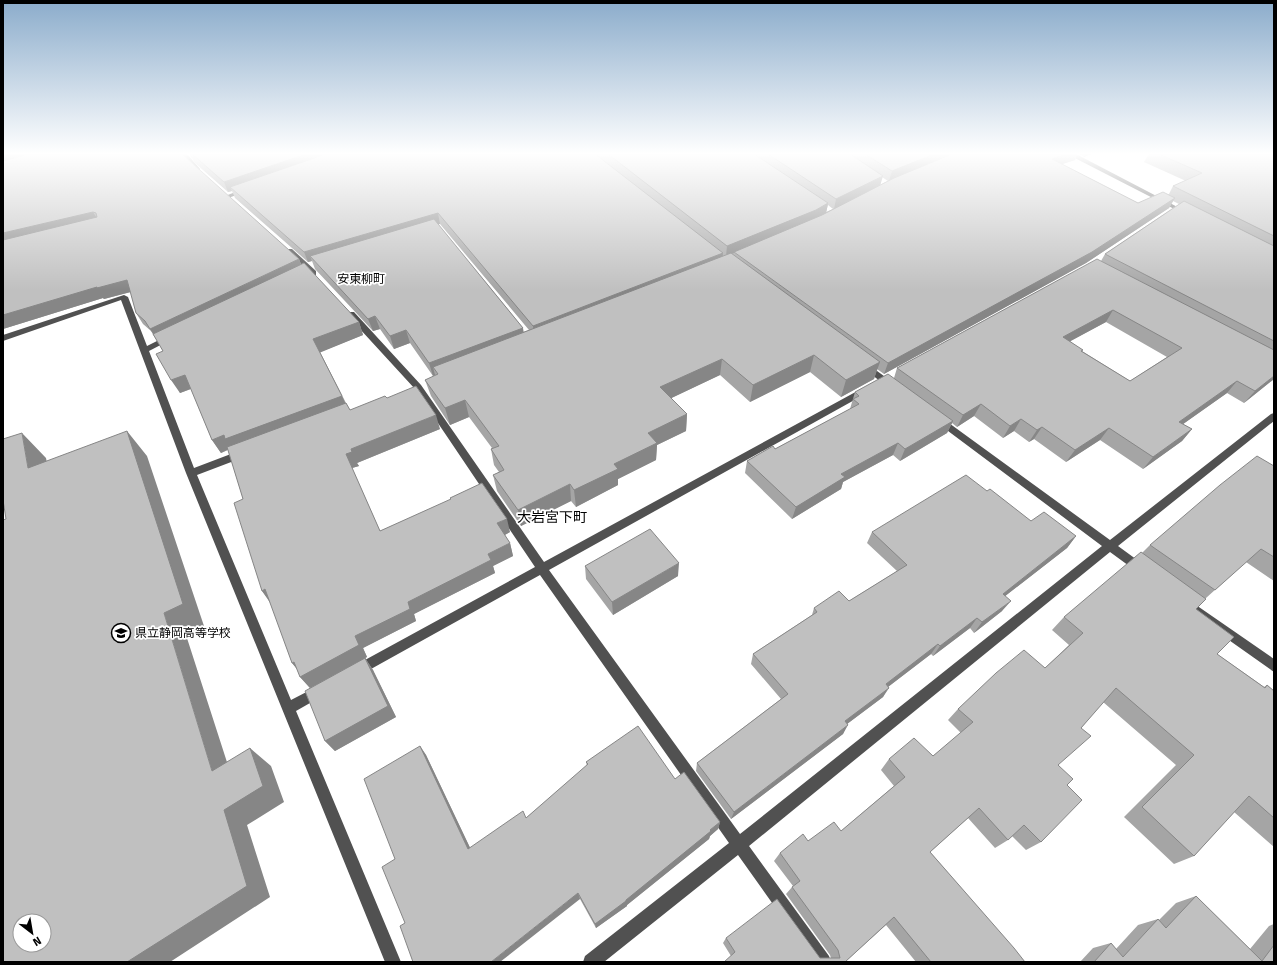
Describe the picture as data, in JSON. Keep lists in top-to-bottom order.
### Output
{
  "districts": ["安東柳町", "大岩宮下町"],
  "places": {
    "school or university": ["県立静岡高等学校"]
  },
  "north": "bottom right"
}
